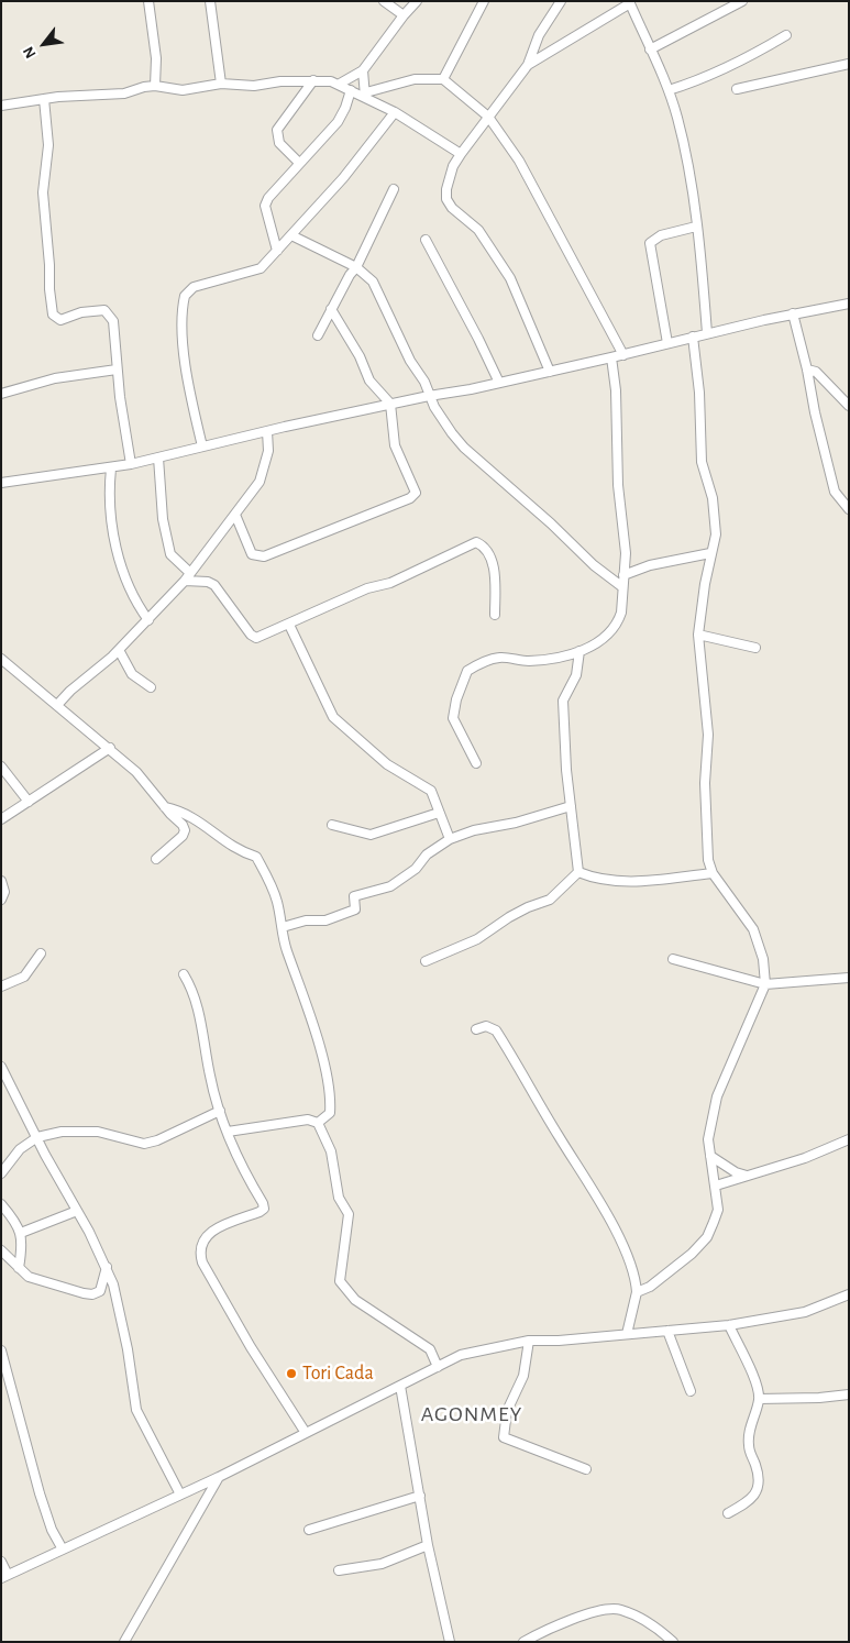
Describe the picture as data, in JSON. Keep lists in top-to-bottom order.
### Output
{
  "districts": ["AGONMEY"],
  "places": ["Tori Cada"],
  "north": "bottom left"
}
